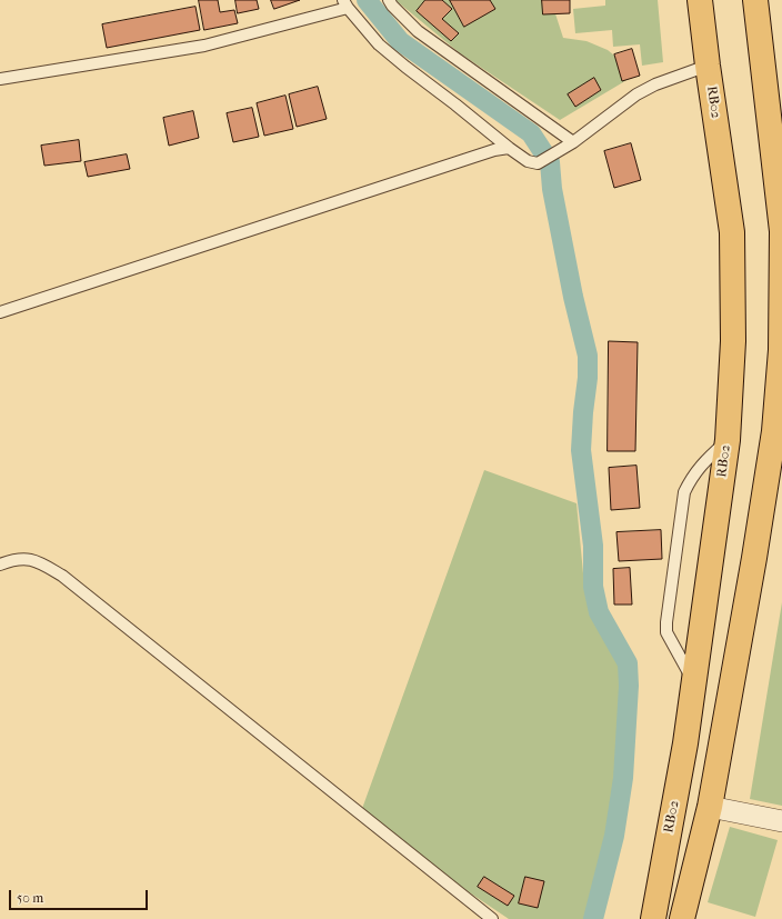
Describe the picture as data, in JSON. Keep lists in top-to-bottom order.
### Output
{
  "streets": {
    "highway": ["RB02"]
  },
  "scale_bar": "50 m"
}
